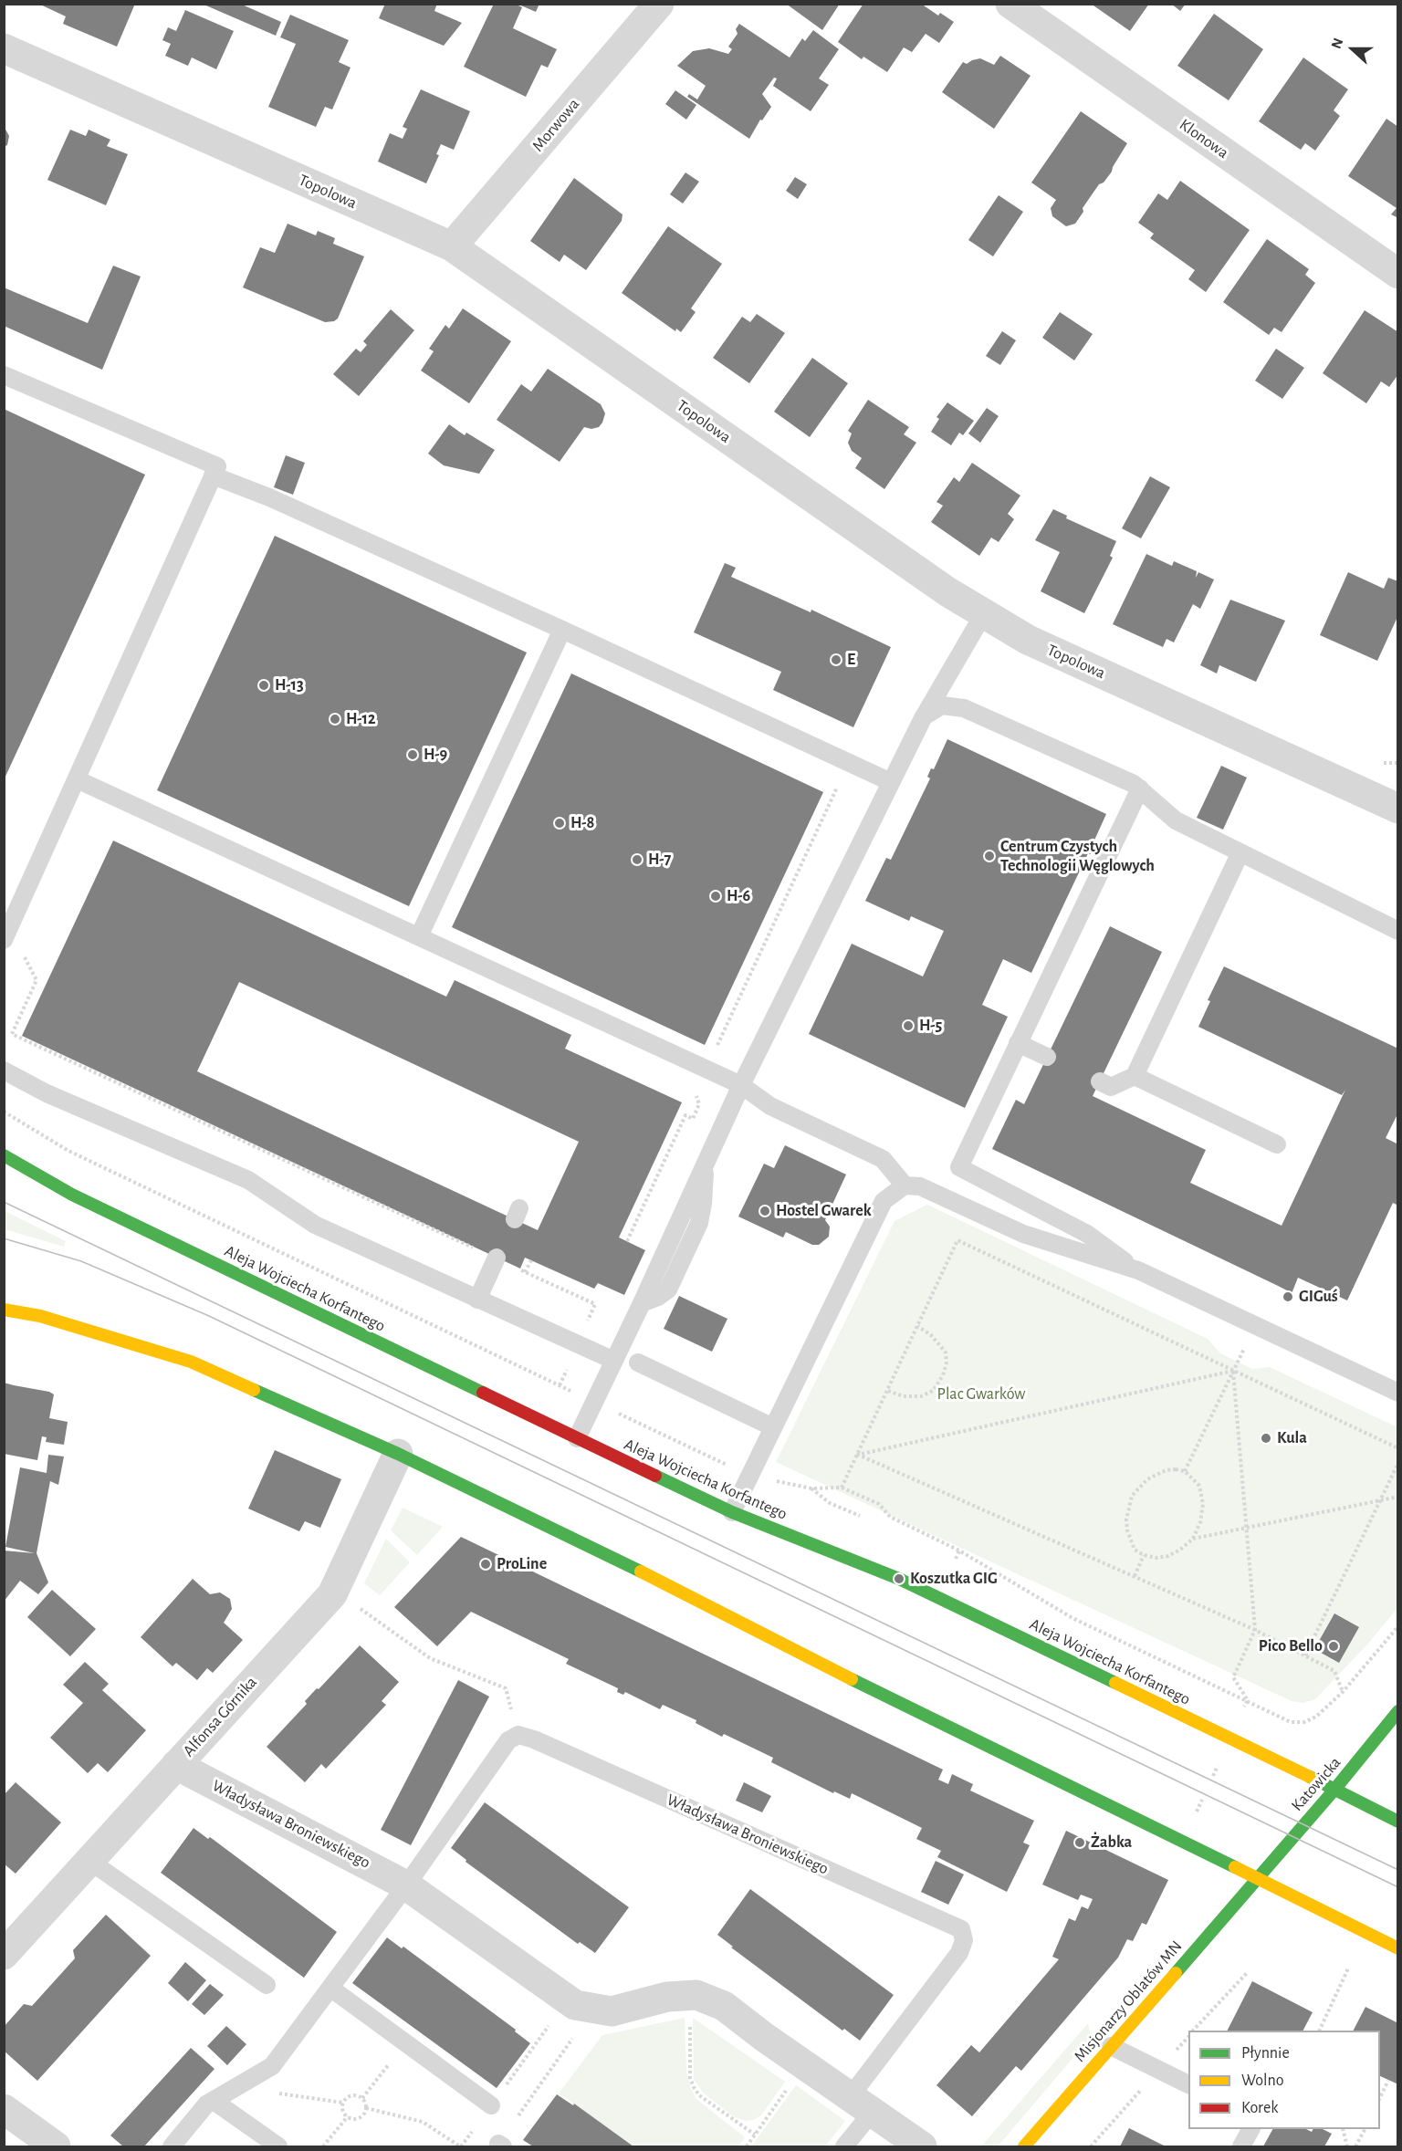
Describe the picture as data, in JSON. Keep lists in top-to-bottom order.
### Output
{
  "streets": {
    "main road": ["Aleja Wojciecha Korfantego", "Katowicka", "Misjonarzy Oblatów MN"],
    "street": [
      "Morwowa",
      "Klonowa",
      "Topolowa",
      "Alfonsa Górnika",
      "Władysława Broniewskiego"
    ]
  },
  "crossings": [
    ["Morwowa", "Topolowa"],
    ["Aleja Wojciecha Korfantego", "Katowicka"],
    ["Alfonsa Górnika", "Władysława Broniewskiego"],
    ["Katowicka", "Misjonarzy Oblatów MN"]
  ],
  "parks": ["Plac Gwarków"],
  "places": [
    "E",
    "H-13",
    "H-12",
    "H-9",
    "H-8",
    "Centrum Czystych Technologii Węglowych",
    "H-7",
    "H-6",
    "H-5",
    "Hostel Gwarek",
    "GIGuś",
    "Kula",
    "ProLine",
    "Koszutka GIG",
    "Pico Bello",
    "Żabka"
  ],
  "legend": ["Płynnie", "Wolno", "Korek"],
  "north": "left"
}
